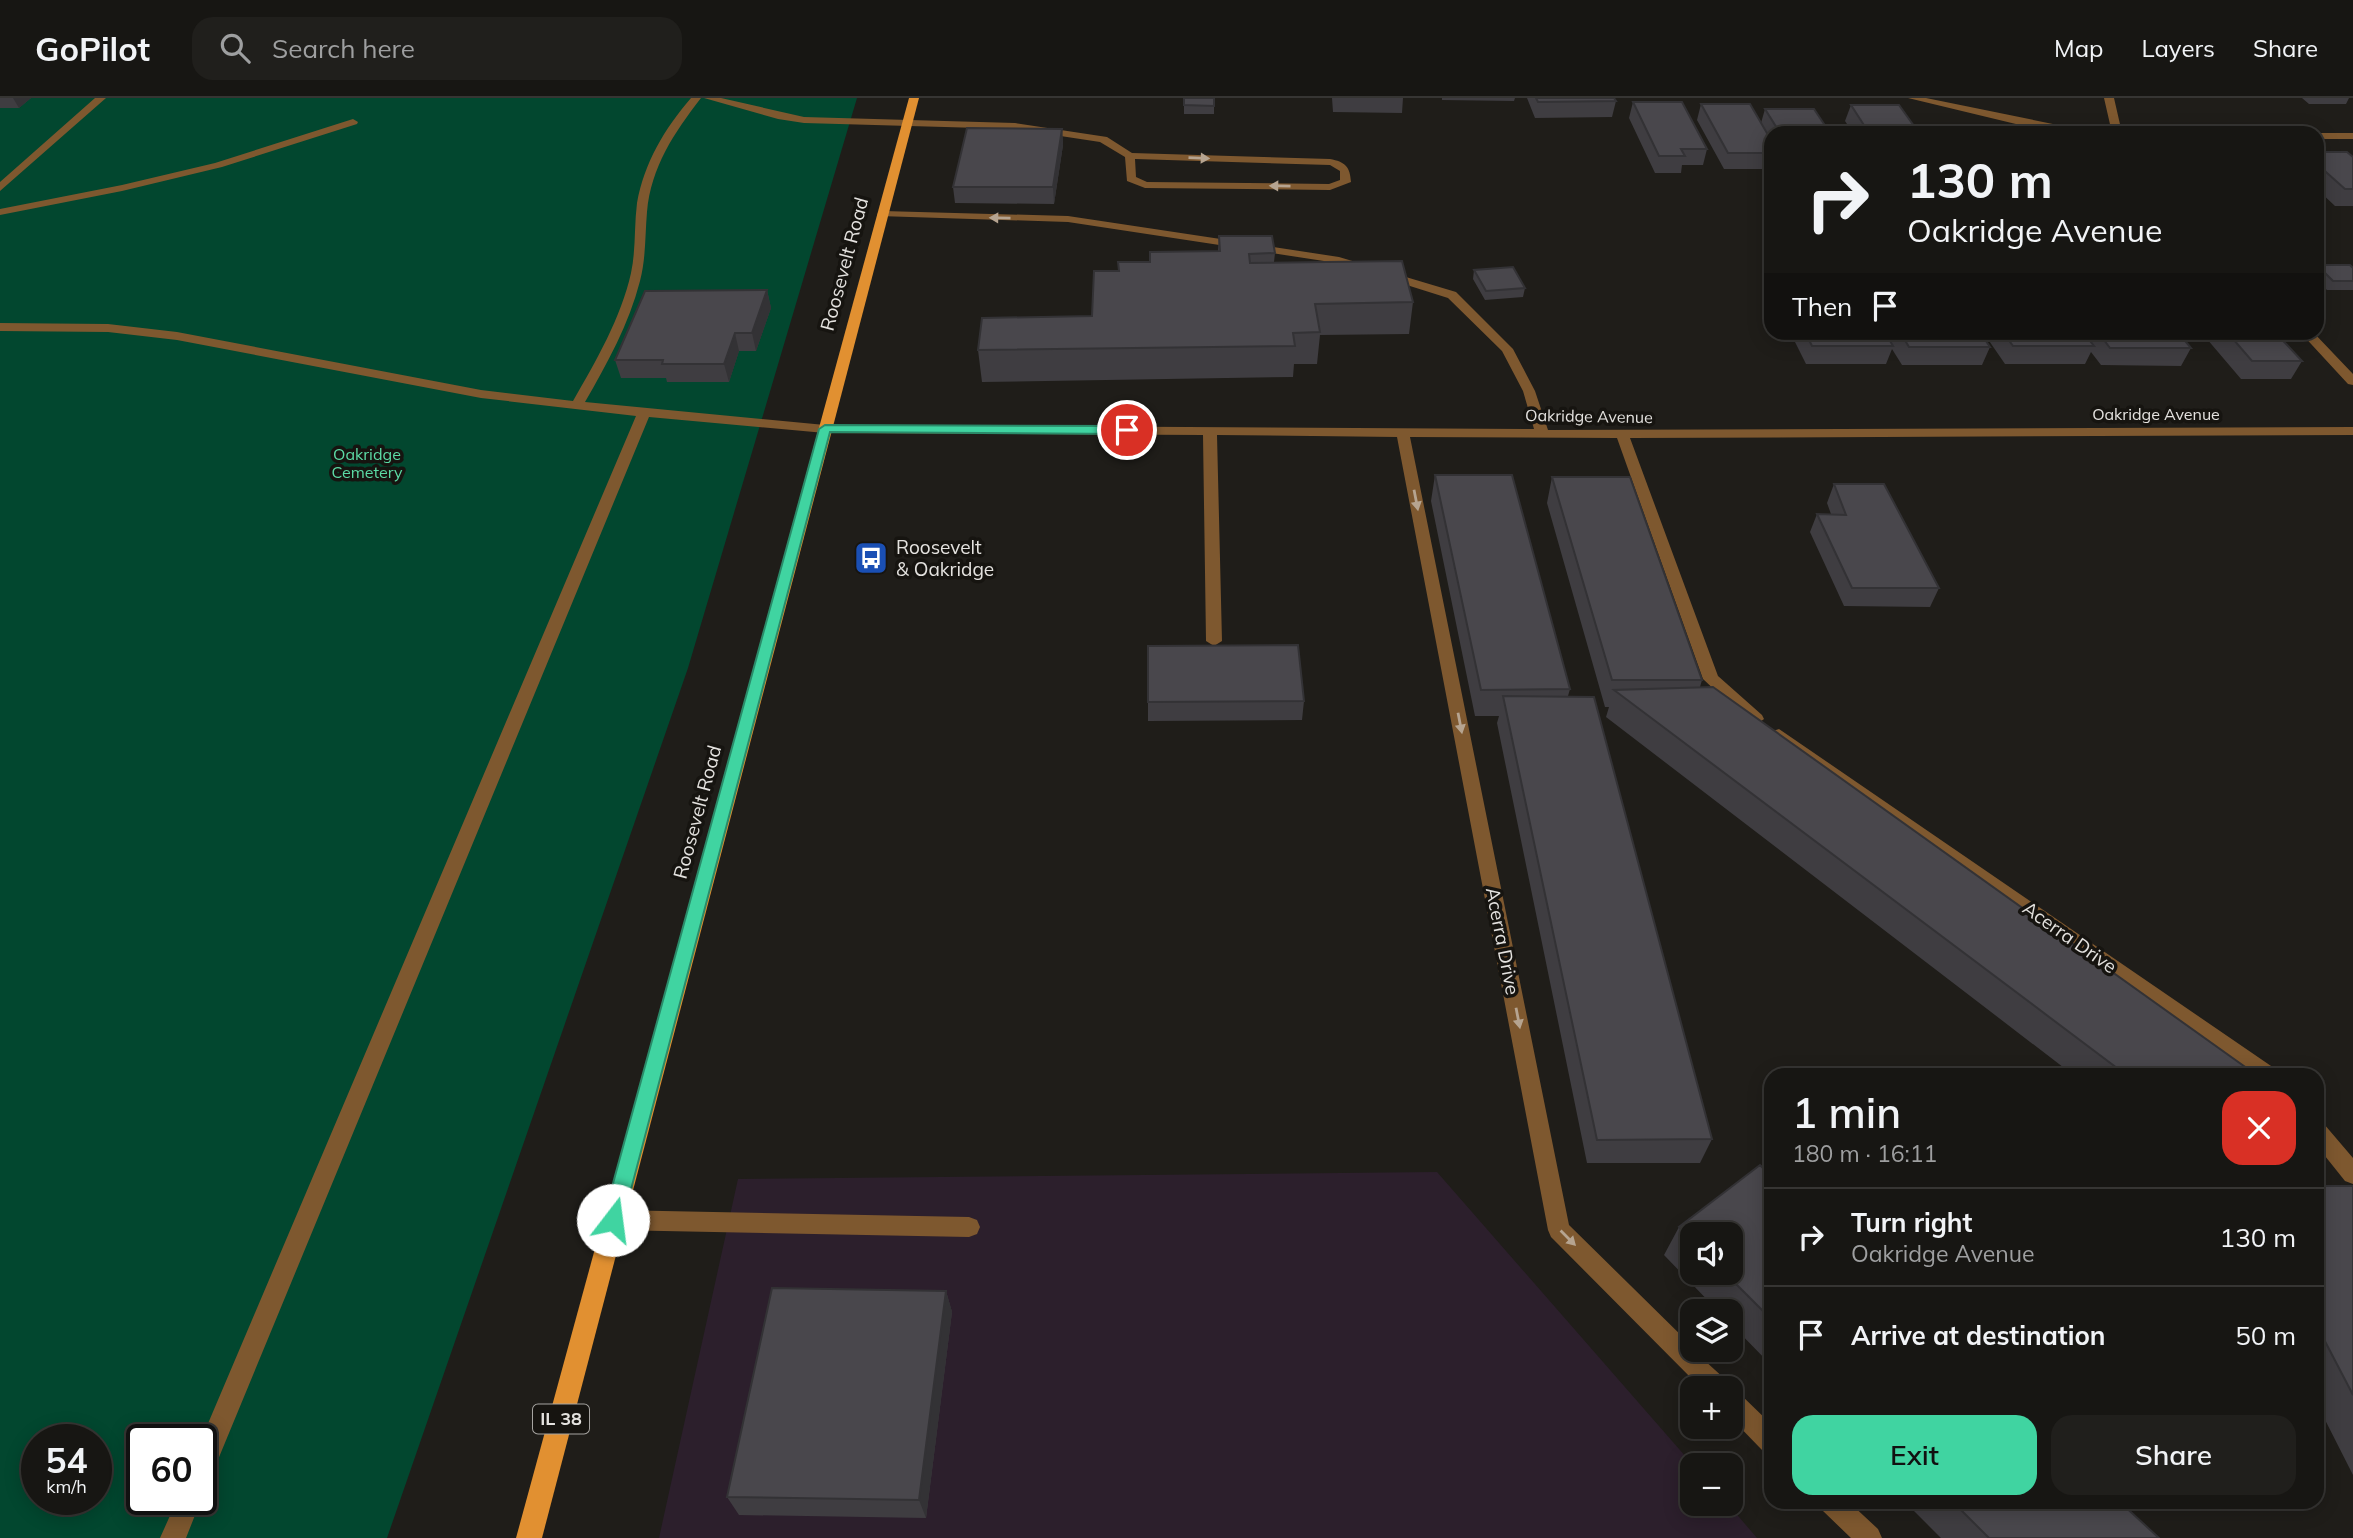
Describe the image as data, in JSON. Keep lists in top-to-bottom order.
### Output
{
  "streets": {
    "main road": ["Roosevelt Road", "IL 38"],
    "street": ["Oakridge Avenue", "Acerra Drive"]
  },
  "crossings": [
    ["Roosevelt Road", "Oakridge Avenue"],
    ["Oakridge Avenue", "Acerra Drive"]
  ],
  "one_way": ["Acerra Drive"],
  "parks": ["Oakridge Cemetery"],
  "places": {
    "bus stop": ["Roosevelt & Oakridge"]
  },
  "page": {
    "header": "GoPilot",
    "search": "Search here",
    "nav": ["Map", "Layers", "Share"],
    "turn": ["130 m", "Oakridge Avenue"],
    "then": "Then",
    "heading": ["1 min", "180 m · 16:11"],
    "list": [
      {
        "name": "Turn right",
        "note": "Oakridge Avenue",
        "value": "130 m"
      },
      {
        "name": "Arrive at destination",
        "value": "50 m"
      }
    ],
    "map_buttons": ["+", "−"],
    "buttons": ["Exit", "Share"],
    "speed": "54 km/h",
    "limit": "60"
  }
}
